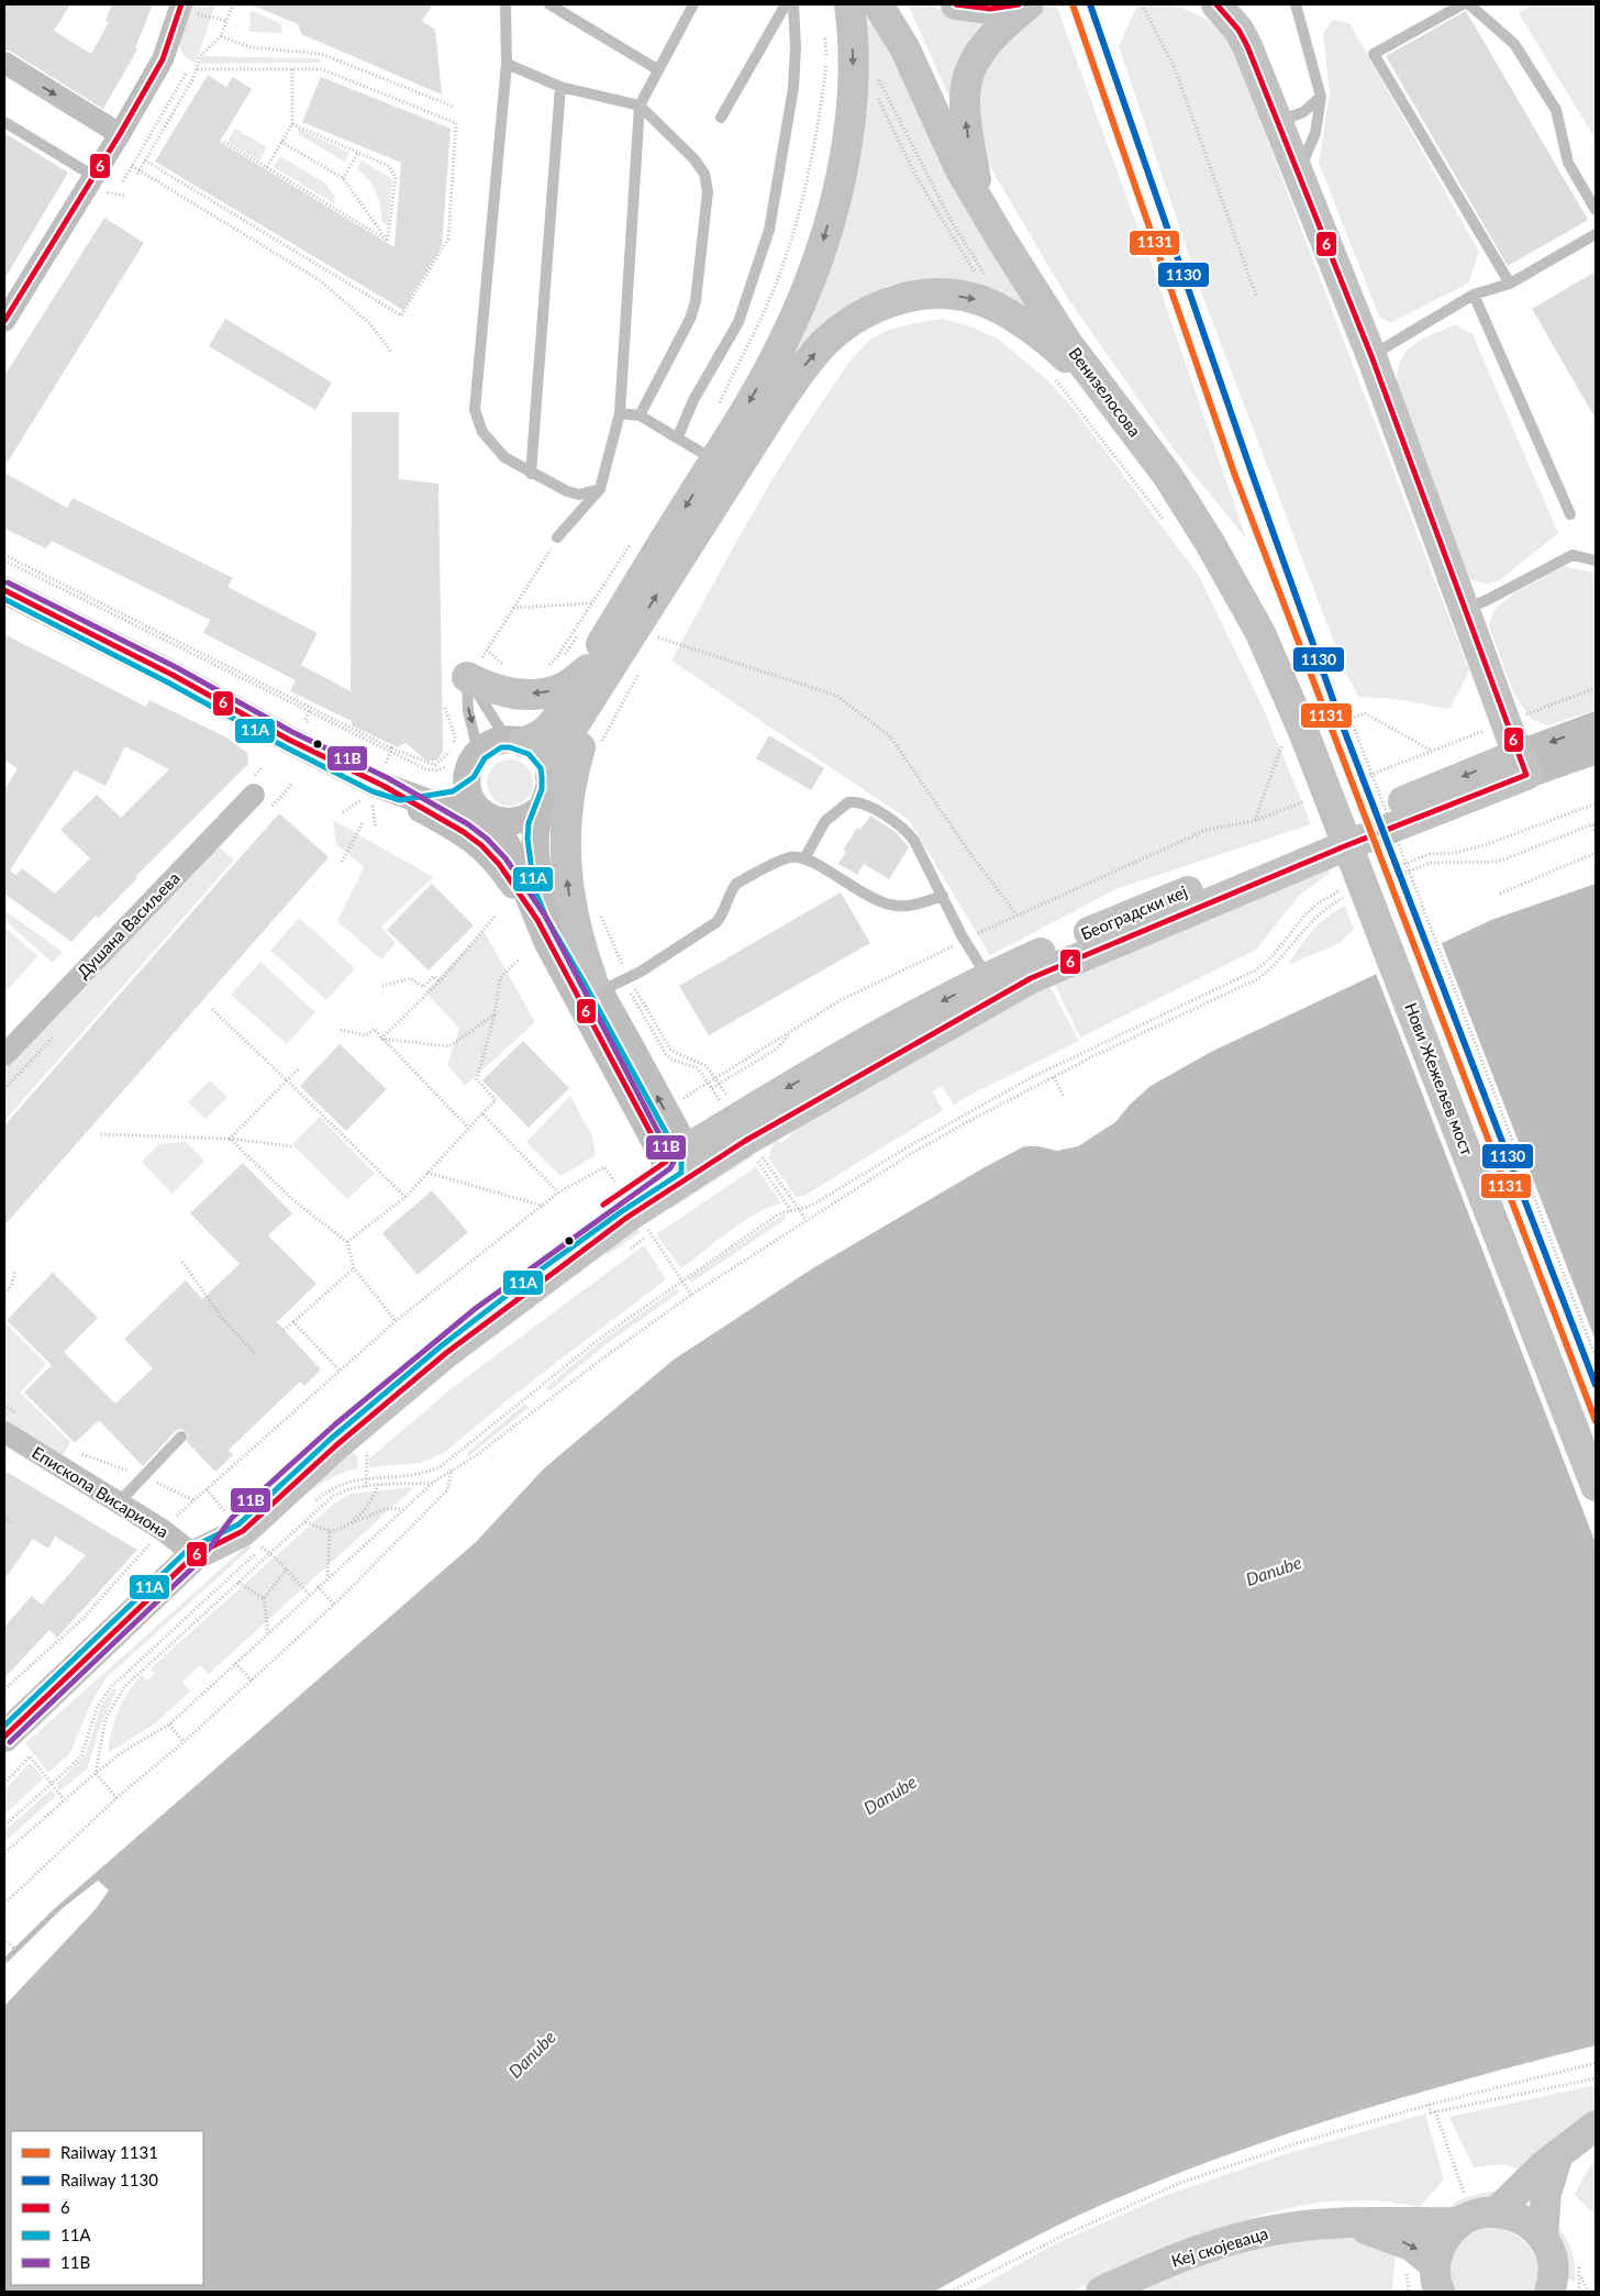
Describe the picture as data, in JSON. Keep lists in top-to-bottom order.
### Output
{
  "streets": {
    "main road": [
      "Венизелосова",
      "Београдски кеј",
      "Нови Жежељев мост",
      "Кеј скојеваца"
    ],
    "street": ["Душана Васиљева", "Епископа Висариона"]
  },
  "crossings": [
    ["Венизелосова", "Нови Жежељев мост"],
    ["Београдски кеј", "Епископа Висариона"]
  ],
  "water": ["Danube"],
  "lines": [
    "rail line 1131",
    "rail line 1130",
    "transit line 6",
    "transit line 11B",
    "transit line 11A"
  ],
  "legend": [
    "Railway 1131",
    "Railway 1130",
    "6",
    "11A",
    "11B"
  ]
}
